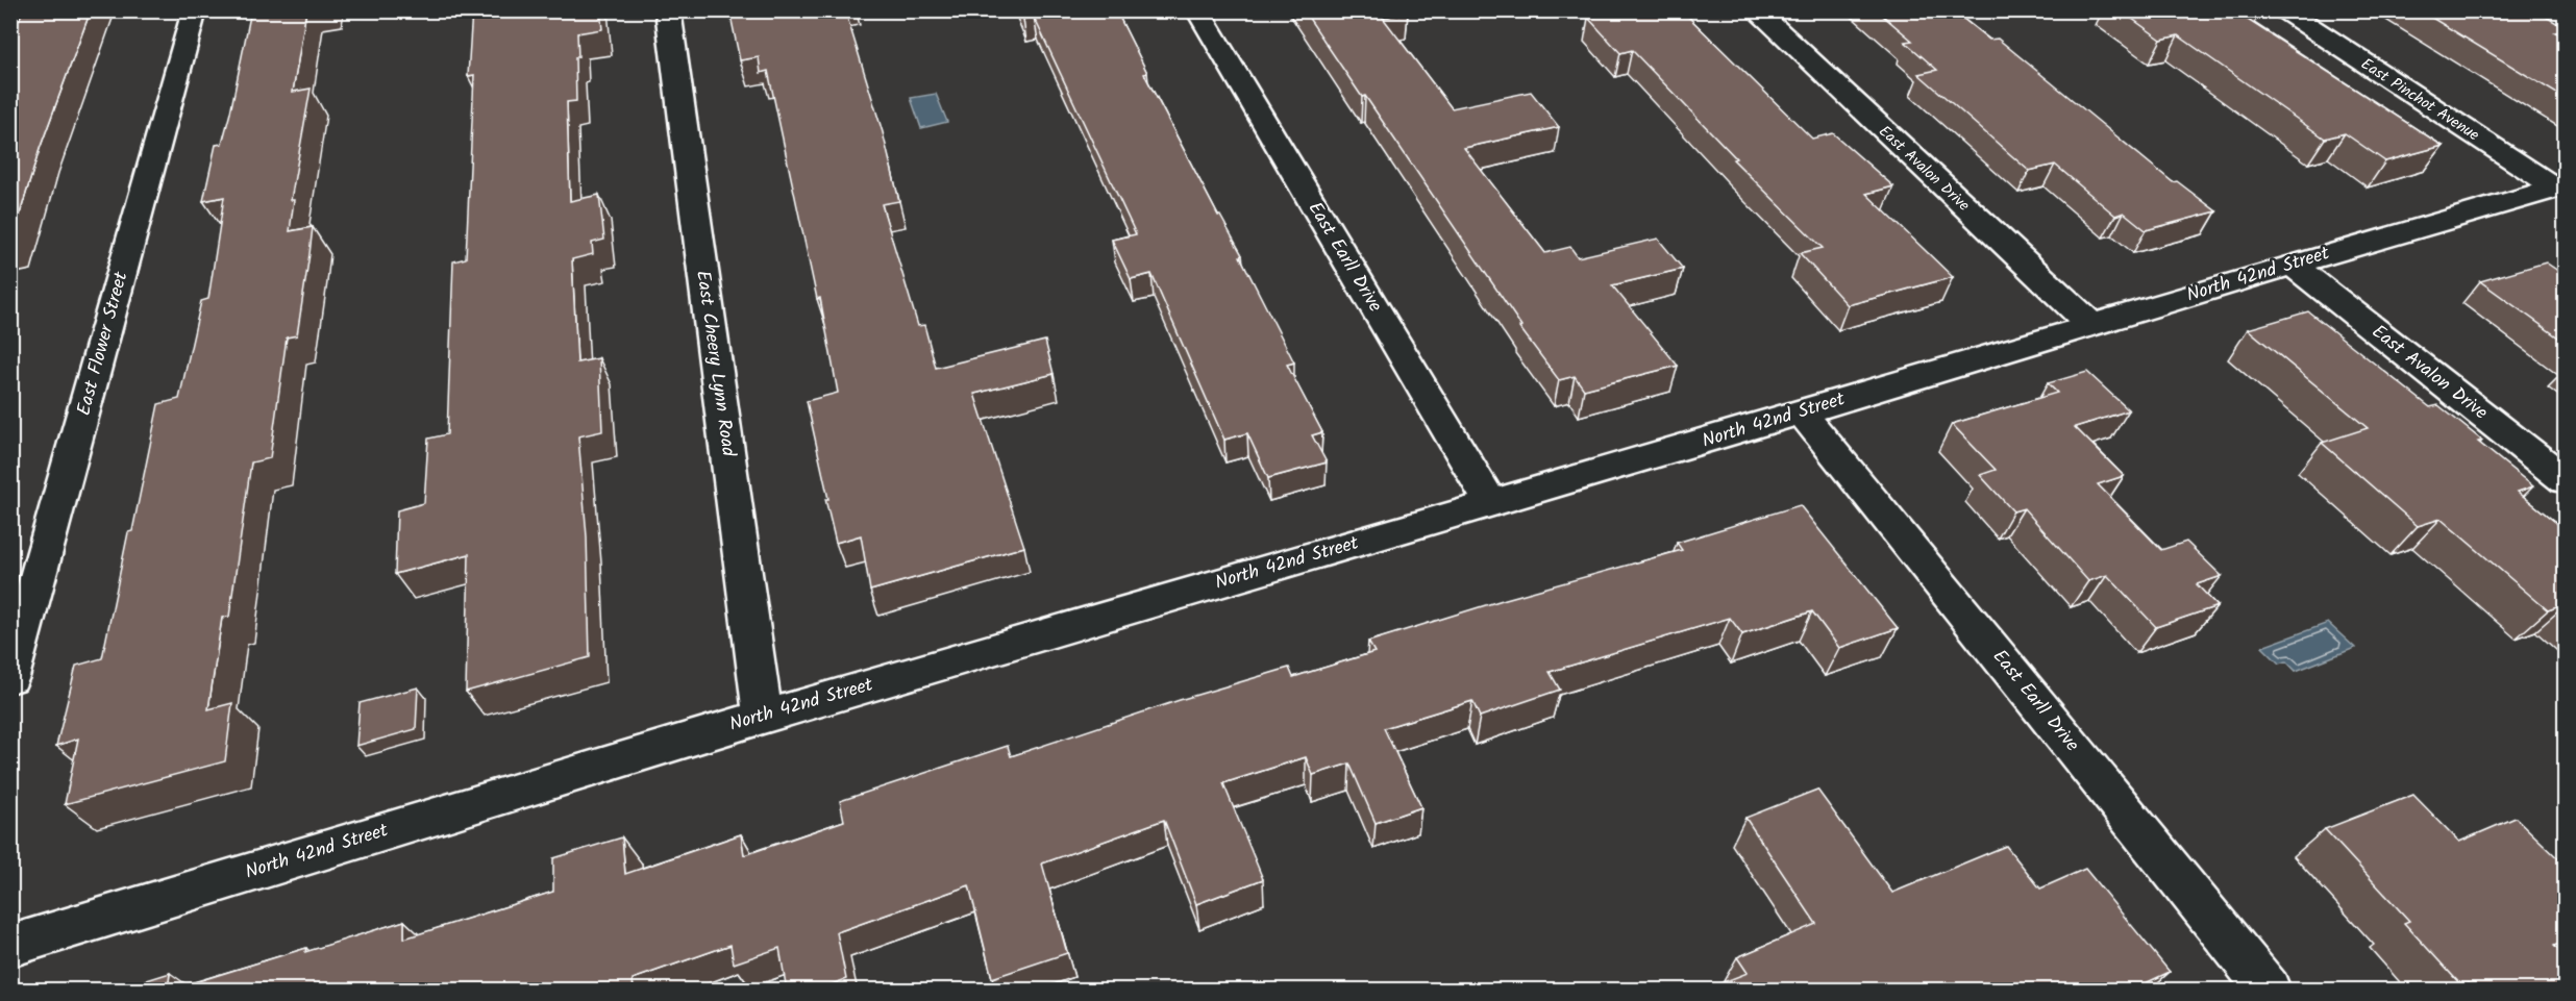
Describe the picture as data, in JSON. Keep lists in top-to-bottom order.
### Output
{
  "streets": {
    "street": [
      "East Pinchot Avenue",
      "East Avalon Drive",
      "East Earll Drive",
      "North 42nd Street",
      "East Flower Street",
      "East Cheery Lynn Road"
    ]
  },
  "crossings": [
    ["East Pinchot Avenue", "North 42nd Street"],
    ["East Avalon Drive", "North 42nd Street"],
    ["East Earll Drive", "North 42nd Street"],
    ["North 42nd Street", "East Cheery Lynn Road"]
  ]
}
